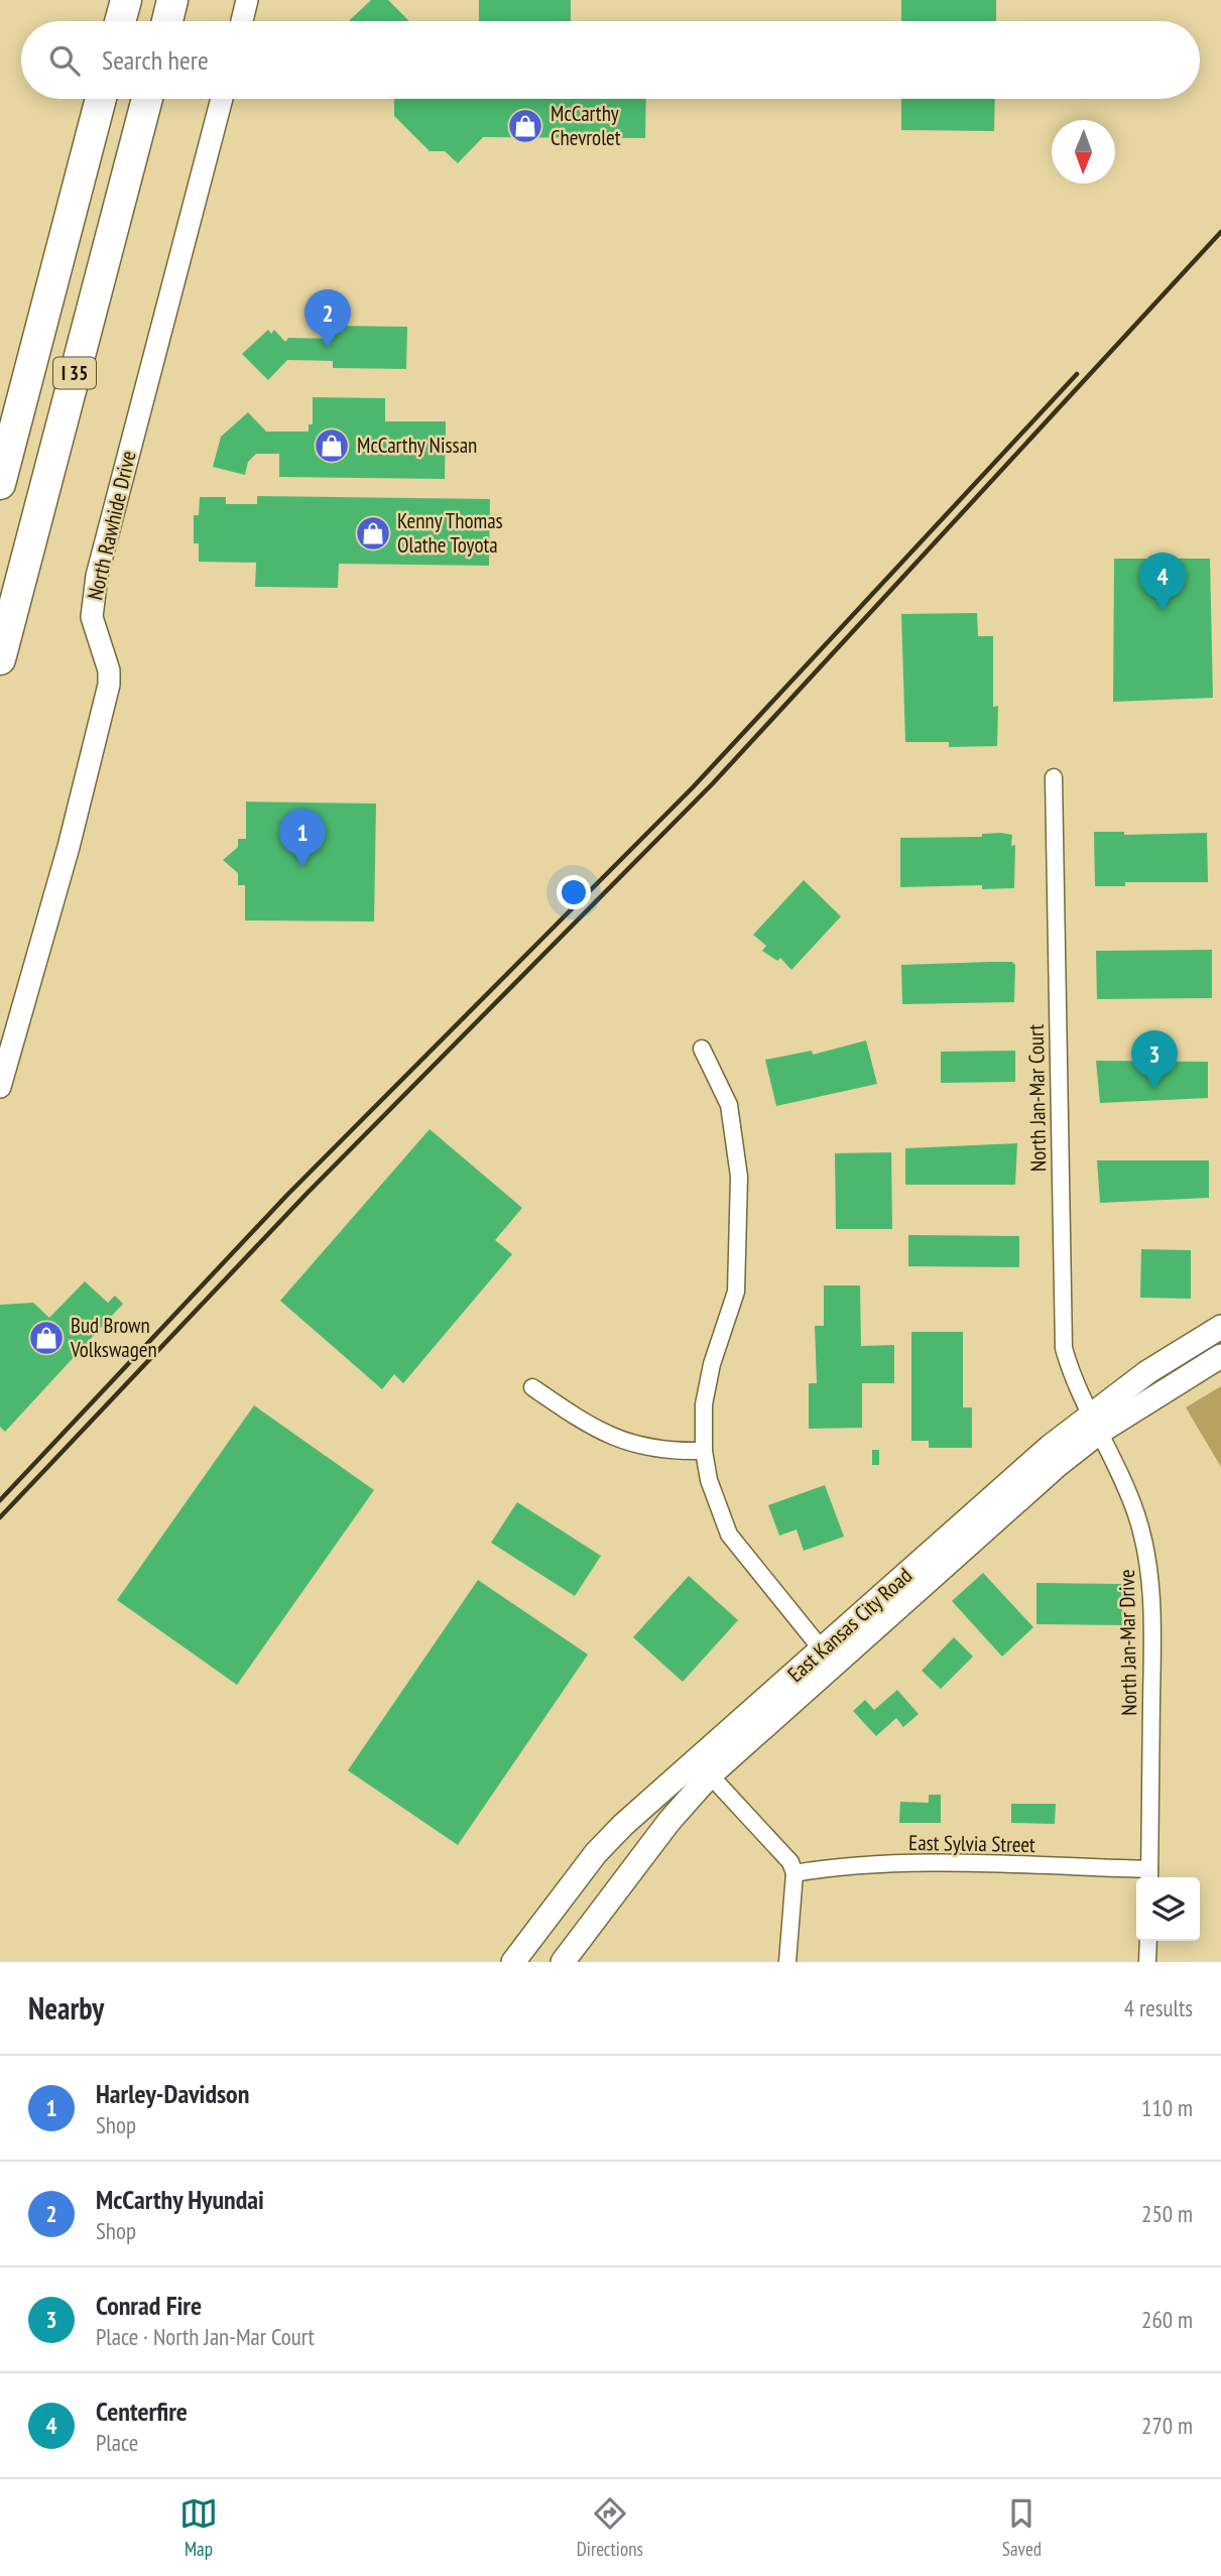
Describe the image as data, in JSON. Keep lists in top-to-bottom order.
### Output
{
  "streets": {
    "highway": ["I 35"],
    "main road": ["East Kansas City Road"],
    "street": [
      "North Rawhide Drive",
      "North Jan-Mar Court",
      "North Jan-Mar Drive",
      "East Sylvia Street"
    ]
  },
  "crossings": [
    ["North Jan-Mar Court", "East Kansas City Road"],
    ["North Jan-Mar Court", "North Jan-Mar Drive"],
    ["East Kansas City Road", "North Jan-Mar Drive"],
    ["North Jan-Mar Drive", "East Sylvia Street"]
  ],
  "places": {
    "shop": [
      "McCarthy Chevrolet",
      "McCarthy Nissan",
      "Kenny Thomas Olathe Toyota",
      "Bud Brown Volkswagen"
    ]
  },
  "north": "bottom",
  "page": {
    "search": "Search here",
    "pins": [
      "2",
      "4",
      "1",
      "3"
    ],
    "heading": ["Nearby", "4 results"],
    "list": [
      {
        "mark": "1",
        "name": "Harley-Davidson",
        "note": "Shop",
        "value": "110 m"
      },
      {
        "mark": "2",
        "name": "McCarthy Hyundai",
        "note": "Shop",
        "value": "250 m"
      },
      {
        "mark": "3",
        "name": "Conrad Fire",
        "note": "Place · North Jan-Mar Court",
        "value": "260 m"
      },
      {
        "mark": "4",
        "name": "Centerfire",
        "note": "Place",
        "value": "270 m"
      }
    ],
    "nav": ["Map", "Directions", "Saved"]
  }
}
